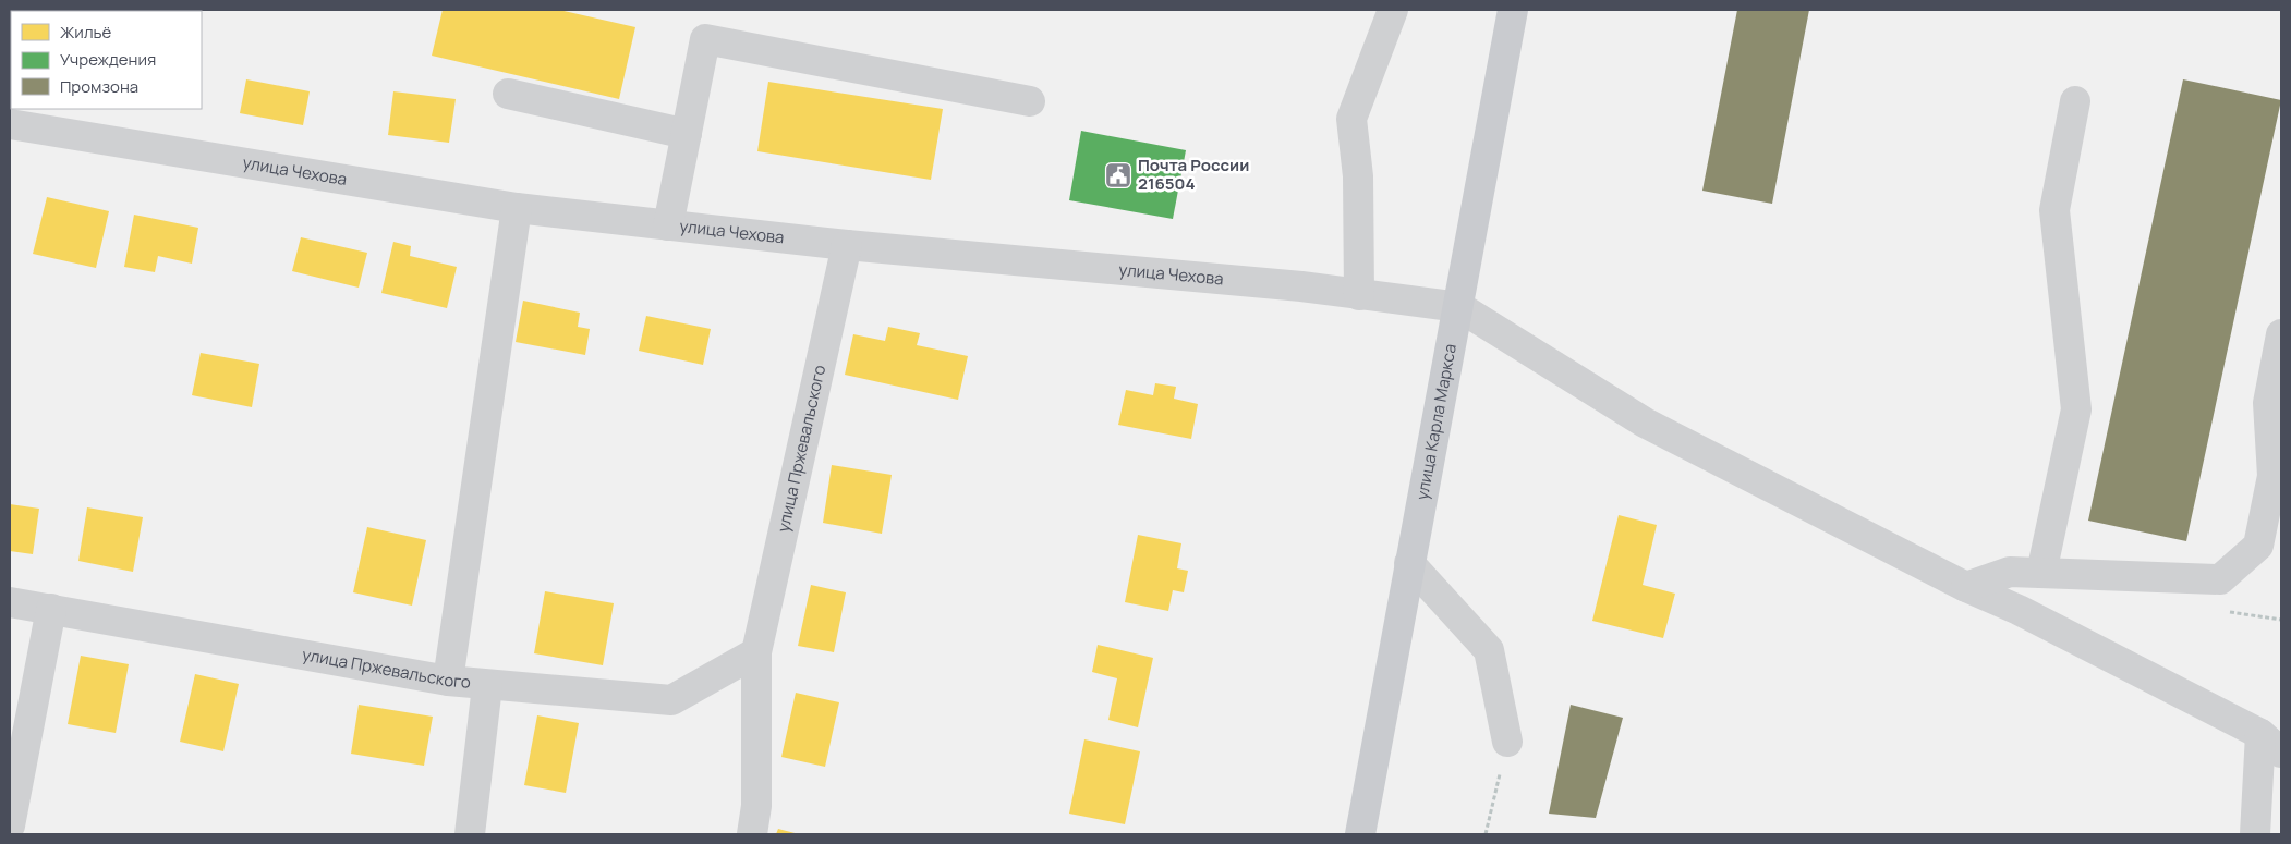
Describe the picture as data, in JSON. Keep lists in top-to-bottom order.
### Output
{
  "streets": {
    "main road": ["улица Карла Маркса"],
    "street": ["улица Чехова", "улица Пржевальского"]
  },
  "crossings": [
    ["улица Чехова", "улица Карла Маркса"],
    ["улица Чехова", "улица Пржевальского"]
  ],
  "places": {
    "public building": ["Почта России 216504"]
  },
  "legend": ["Жильё", "Учреждения", "Промзона"]
}
